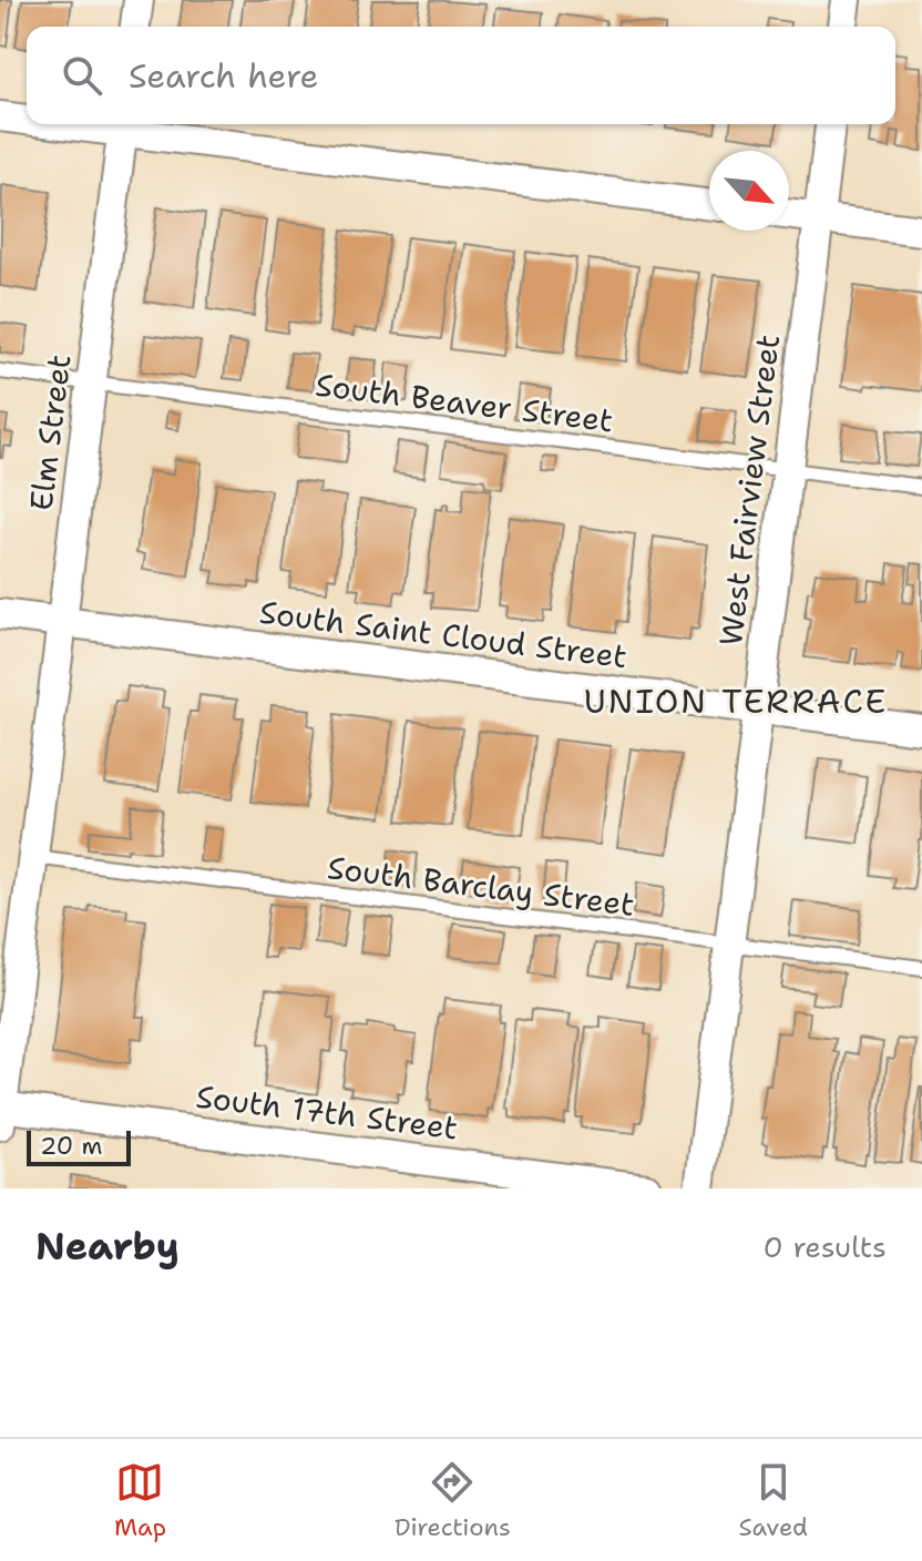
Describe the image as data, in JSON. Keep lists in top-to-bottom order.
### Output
{
  "streets": {
    "street": [
      "Elm Street",
      "West Fairview Street",
      "South Saint Cloud Street",
      "South 17th Street"
    ],
    "lane": ["South Beaver Street", "South Barclay Street"]
  },
  "crossings": [
    ["South Beaver Street", "Elm Street"],
    ["South Beaver Street", "West Fairview Street"],
    ["Elm Street", "South Saint Cloud Street"],
    ["Elm Street", "South Barclay Street"],
    ["Elm Street", "South 17th Street"],
    ["West Fairview Street", "South Saint Cloud Street"],
    ["West Fairview Street", "South Barclay Street"]
  ],
  "districts": ["UNION TERRACE"],
  "scale_bar": "20 m",
  "north": "bottom right",
  "page": {
    "search": "Search here",
    "scale": "20 m",
    "heading": ["Nearby", "0 results"],
    "nav": ["Map", "Directions", "Saved"]
  }
}
